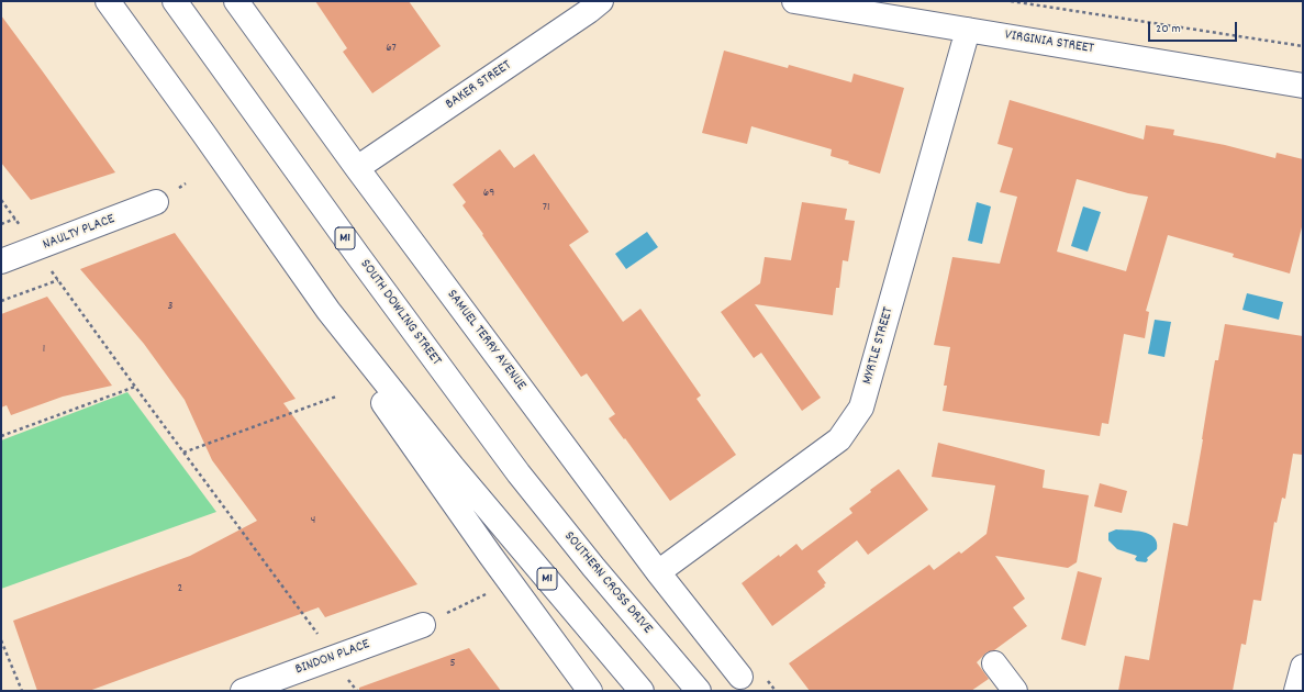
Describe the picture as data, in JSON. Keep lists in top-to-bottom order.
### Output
{
  "streets": {
    "main road": [
      "VIRGINIA STREET",
      "BAKER STREET",
      "NAULTY PLACE",
      "M1",
      "SOUTH DOWLING STREET",
      "SAMUEL TERRY AVENUE",
      "MYRTLE STREET",
      "SOUTHERN CROSS DRIVE",
      "BINDON PLACE"
    ]
  },
  "crossings": [
    ["VIRGINIA STREET", "MYRTLE STREET"],
    ["BAKER STREET", "SAMUEL TERRY AVENUE"],
    ["SOUTH DOWLING STREET", "SOUTHERN CROSS DRIVE"],
    ["SAMUEL TERRY AVENUE", "MYRTLE STREET"]
  ],
  "house_numbers": [
    "67",
    "69",
    "71",
    "3",
    "1",
    "4",
    "2",
    "5"
  ],
  "scale_bar": "20 m"
}
